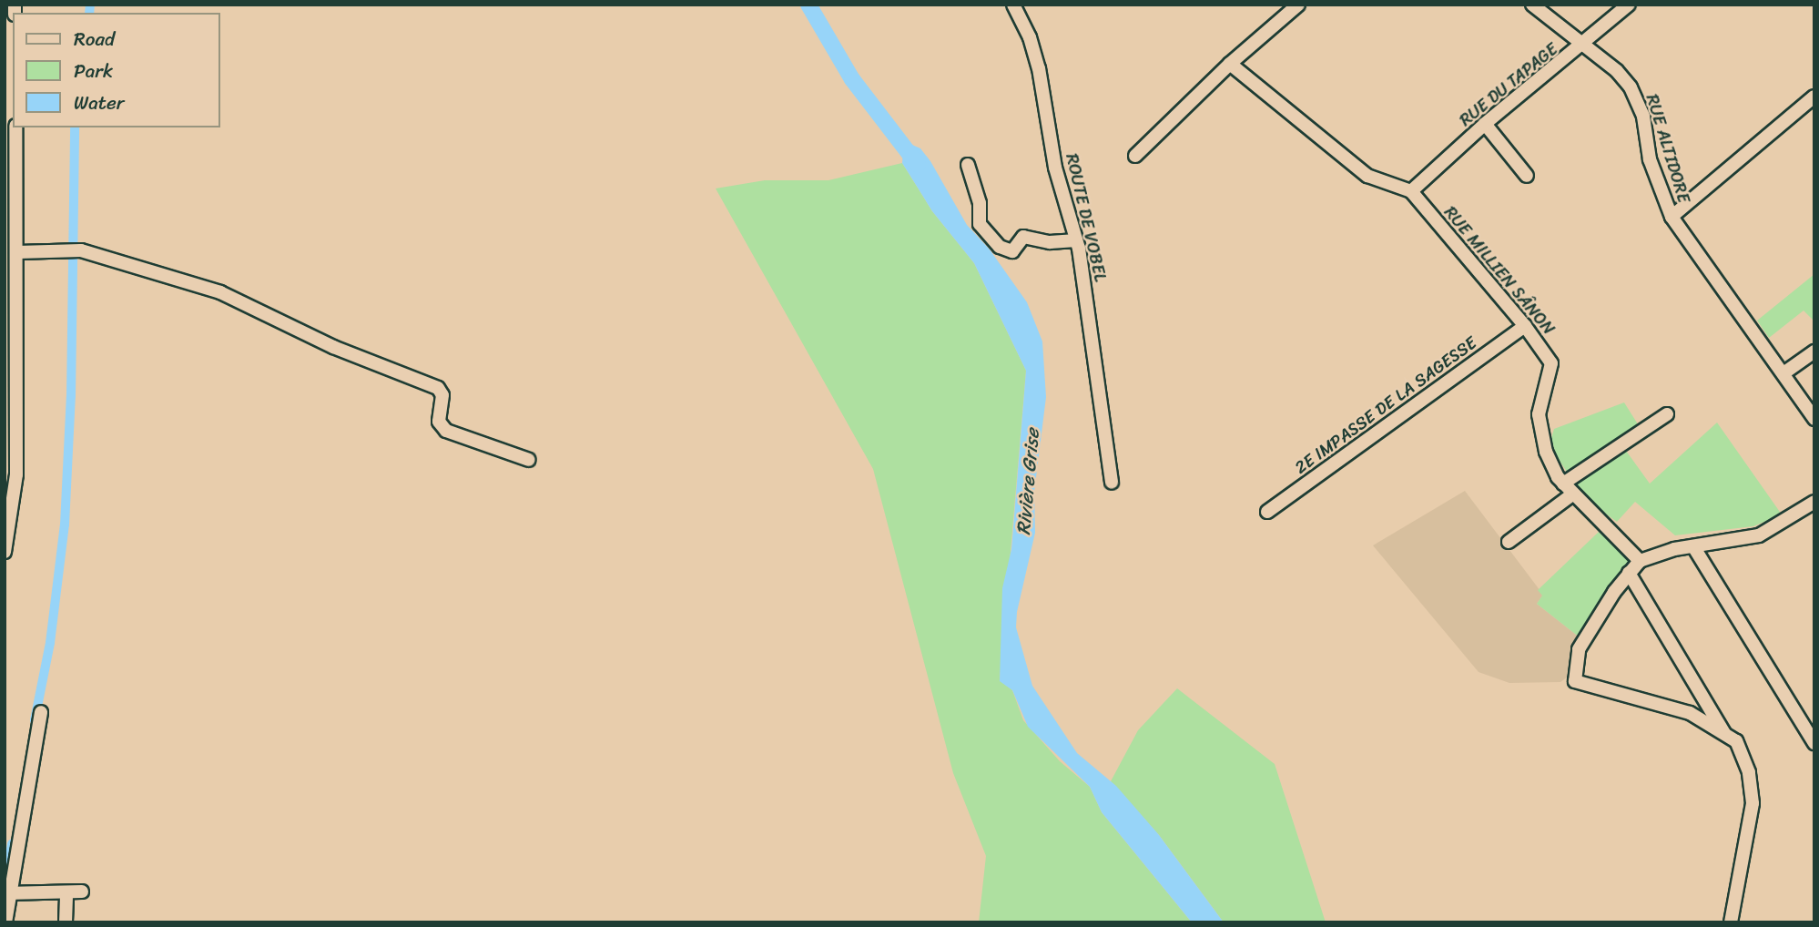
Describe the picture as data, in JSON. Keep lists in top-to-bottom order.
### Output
{
  "streets": {
    "street": [
      "RUE DU TAPAGE",
      "RUE ALTIDORE",
      "ROUTE DE VOBEL",
      "RUE MILLIEN SÂNON",
      "2E IMPASSE DE LA SAGESSE"
    ]
  },
  "crossings": [
    ["RUE DU TAPAGE", "RUE ALTIDORE"],
    ["RUE DU TAPAGE", "RUE MILLIEN SÂNON"],
    ["RUE MILLIEN SÂNON", "2E IMPASSE DE LA SAGESSE"]
  ],
  "water": ["Rivière Grise"],
  "legend": ["Road", "Park", "Water"]
}
